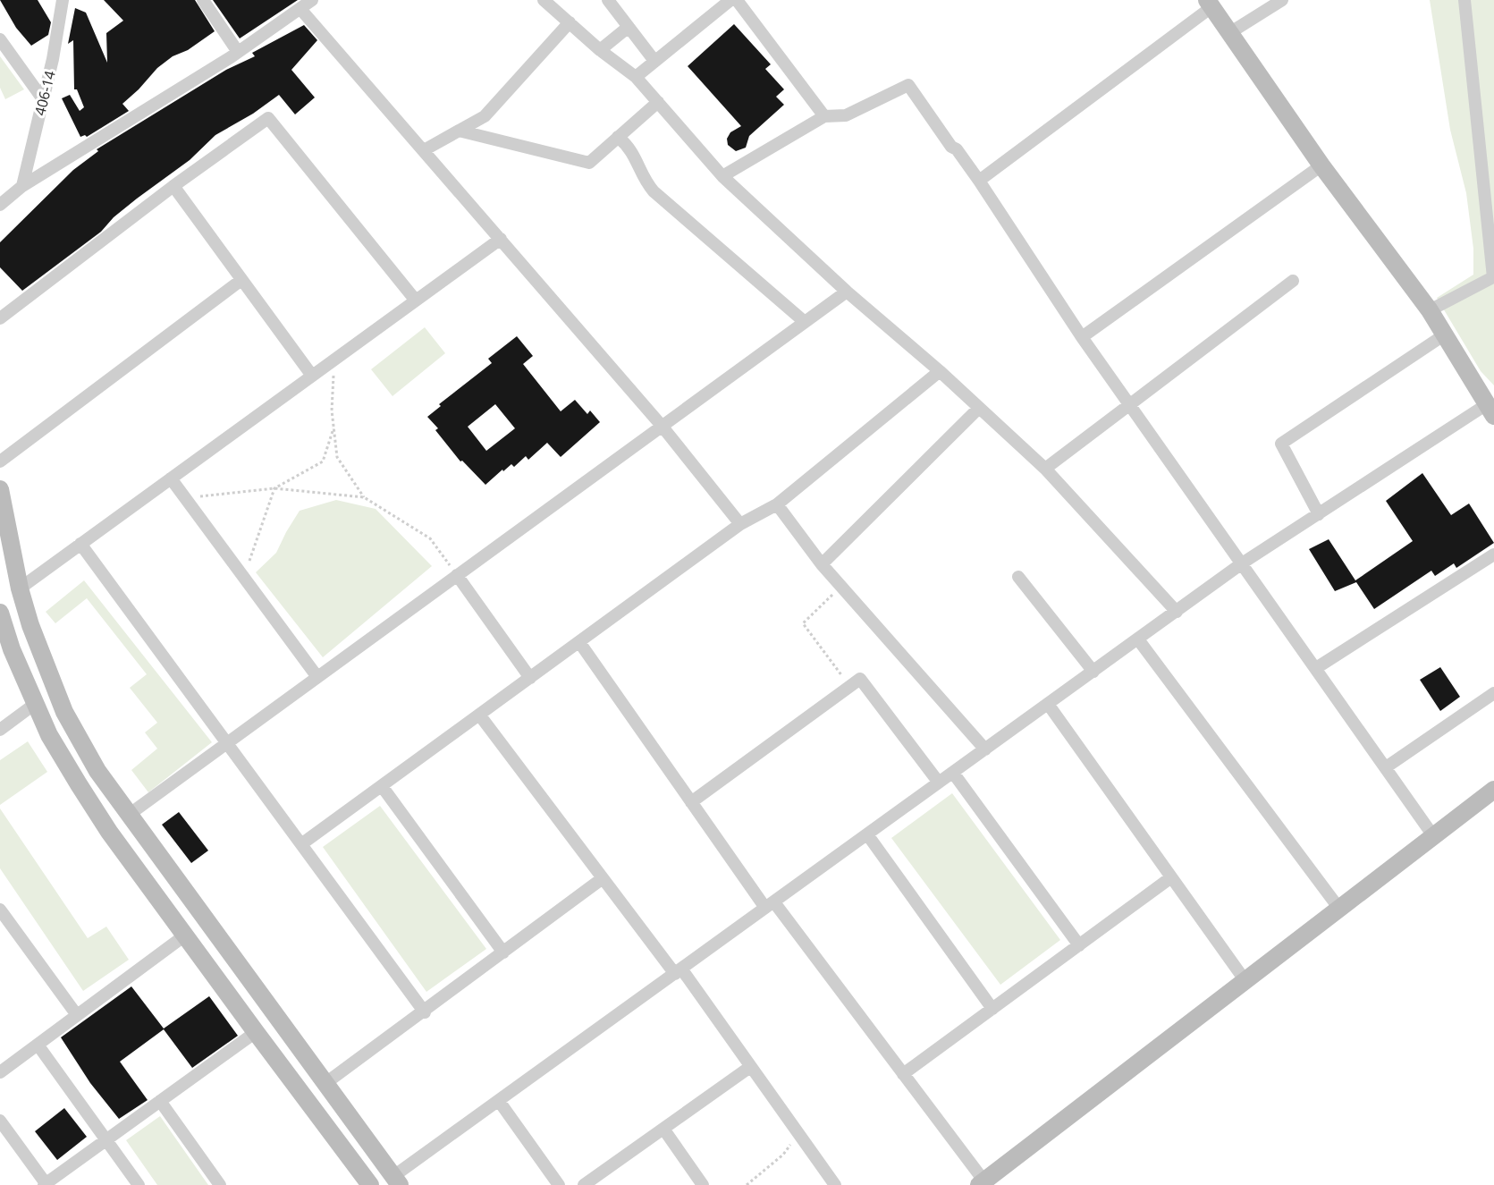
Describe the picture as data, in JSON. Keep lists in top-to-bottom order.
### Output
{
  "streets": {
    "street": ["406-14"]
  }
}
